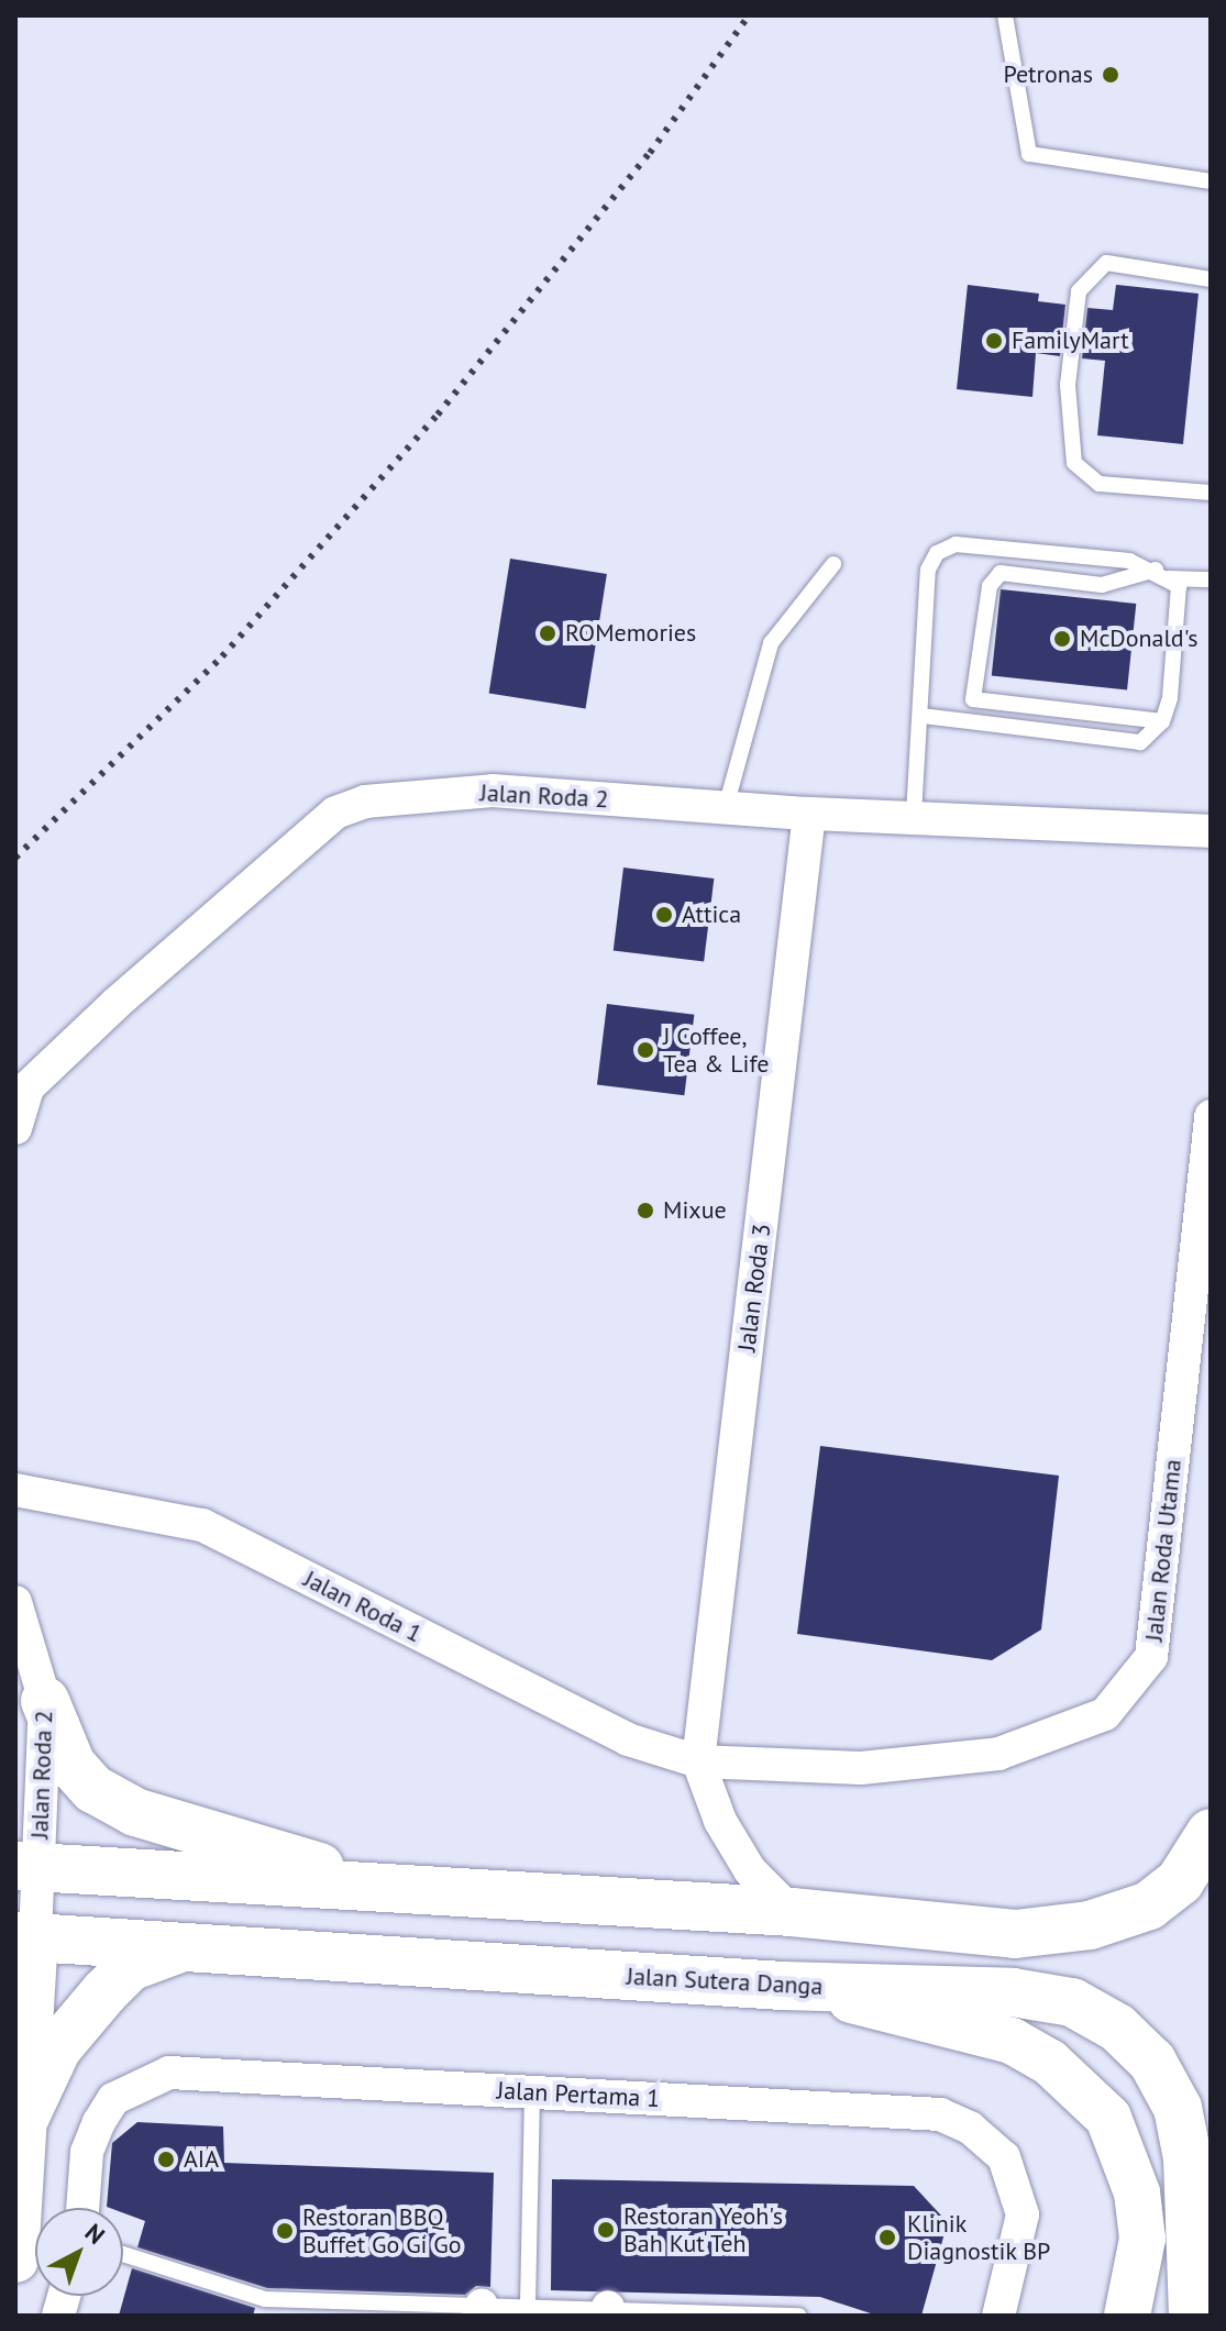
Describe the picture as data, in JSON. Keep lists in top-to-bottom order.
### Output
{
  "streets": {
    "main road": ["Jalan Sutera Danga"],
    "street": [
      "Jalan Roda 2",
      "Jalan Roda 3",
      "Jalan Roda Utama",
      "Jalan Roda 1",
      "Jalan Pertama 1"
    ]
  },
  "crossings": [
    ["Jalan Roda 2", "Jalan Roda 3"],
    ["Jalan Roda 2", "Jalan Sutera Danga"],
    ["Jalan Roda 3", "Jalan Roda Utama"],
    ["Jalan Roda 3", "Jalan Roda 1"],
    ["Jalan Roda Utama", "Jalan Roda 1"]
  ],
  "places": [
    "Petronas",
    "FamilyMart",
    "ROMemories",
    "McDonald's",
    "Attica",
    "J Coffee, Tea & Life",
    "Mixue",
    "AIA",
    "Restoran Yeoh's Bah Kut Teh",
    "Restoran BBQ Buffet Go Gi Go",
    "Klinik Diagnostik BP"
  ],
  "north": "top right"
}
